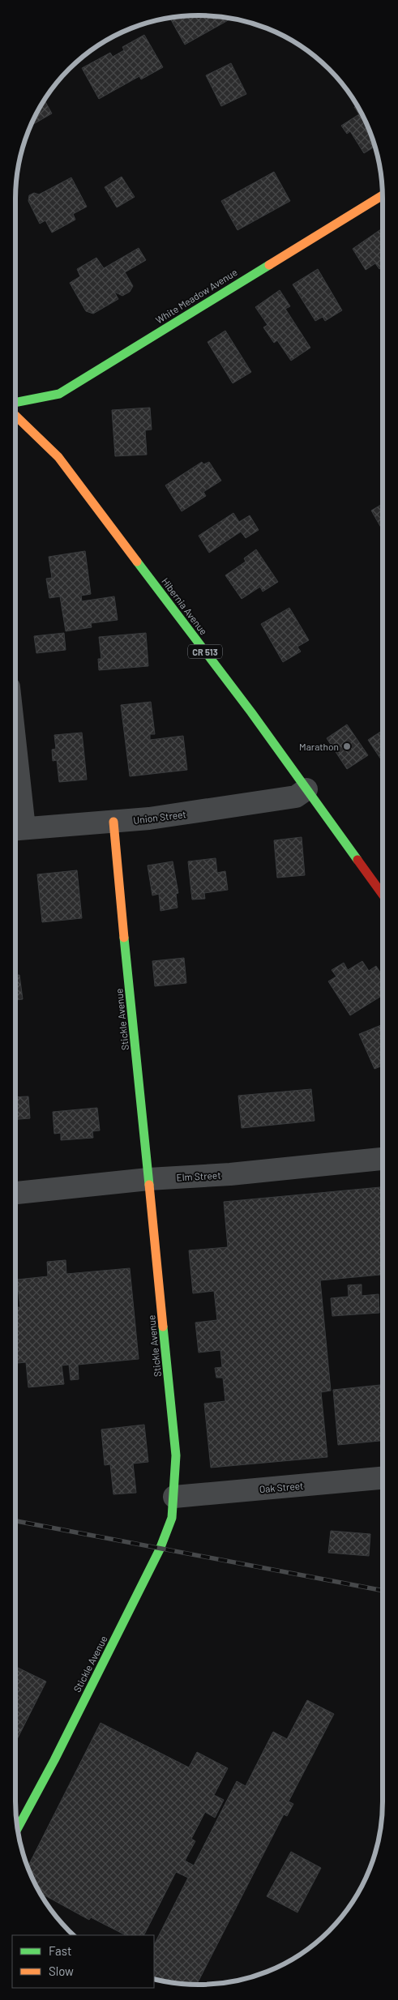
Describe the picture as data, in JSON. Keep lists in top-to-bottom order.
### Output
{
  "streets": {
    "street": [
      "White Meadow Avenue",
      "Hibernia Avenue",
      "CR 513",
      "Union Street",
      "Stickle Avenue",
      "Elm Street",
      "Oak Street"
    ]
  },
  "crossings": [
    ["Hibernia Avenue", "Union Street"],
    ["Union Street", "Stickle Avenue"],
    ["Stickle Avenue", "Elm Street"],
    ["Stickle Avenue", "Oak Street"]
  ],
  "places": ["Marathon"],
  "legend": ["Fast", "Slow"]
}
